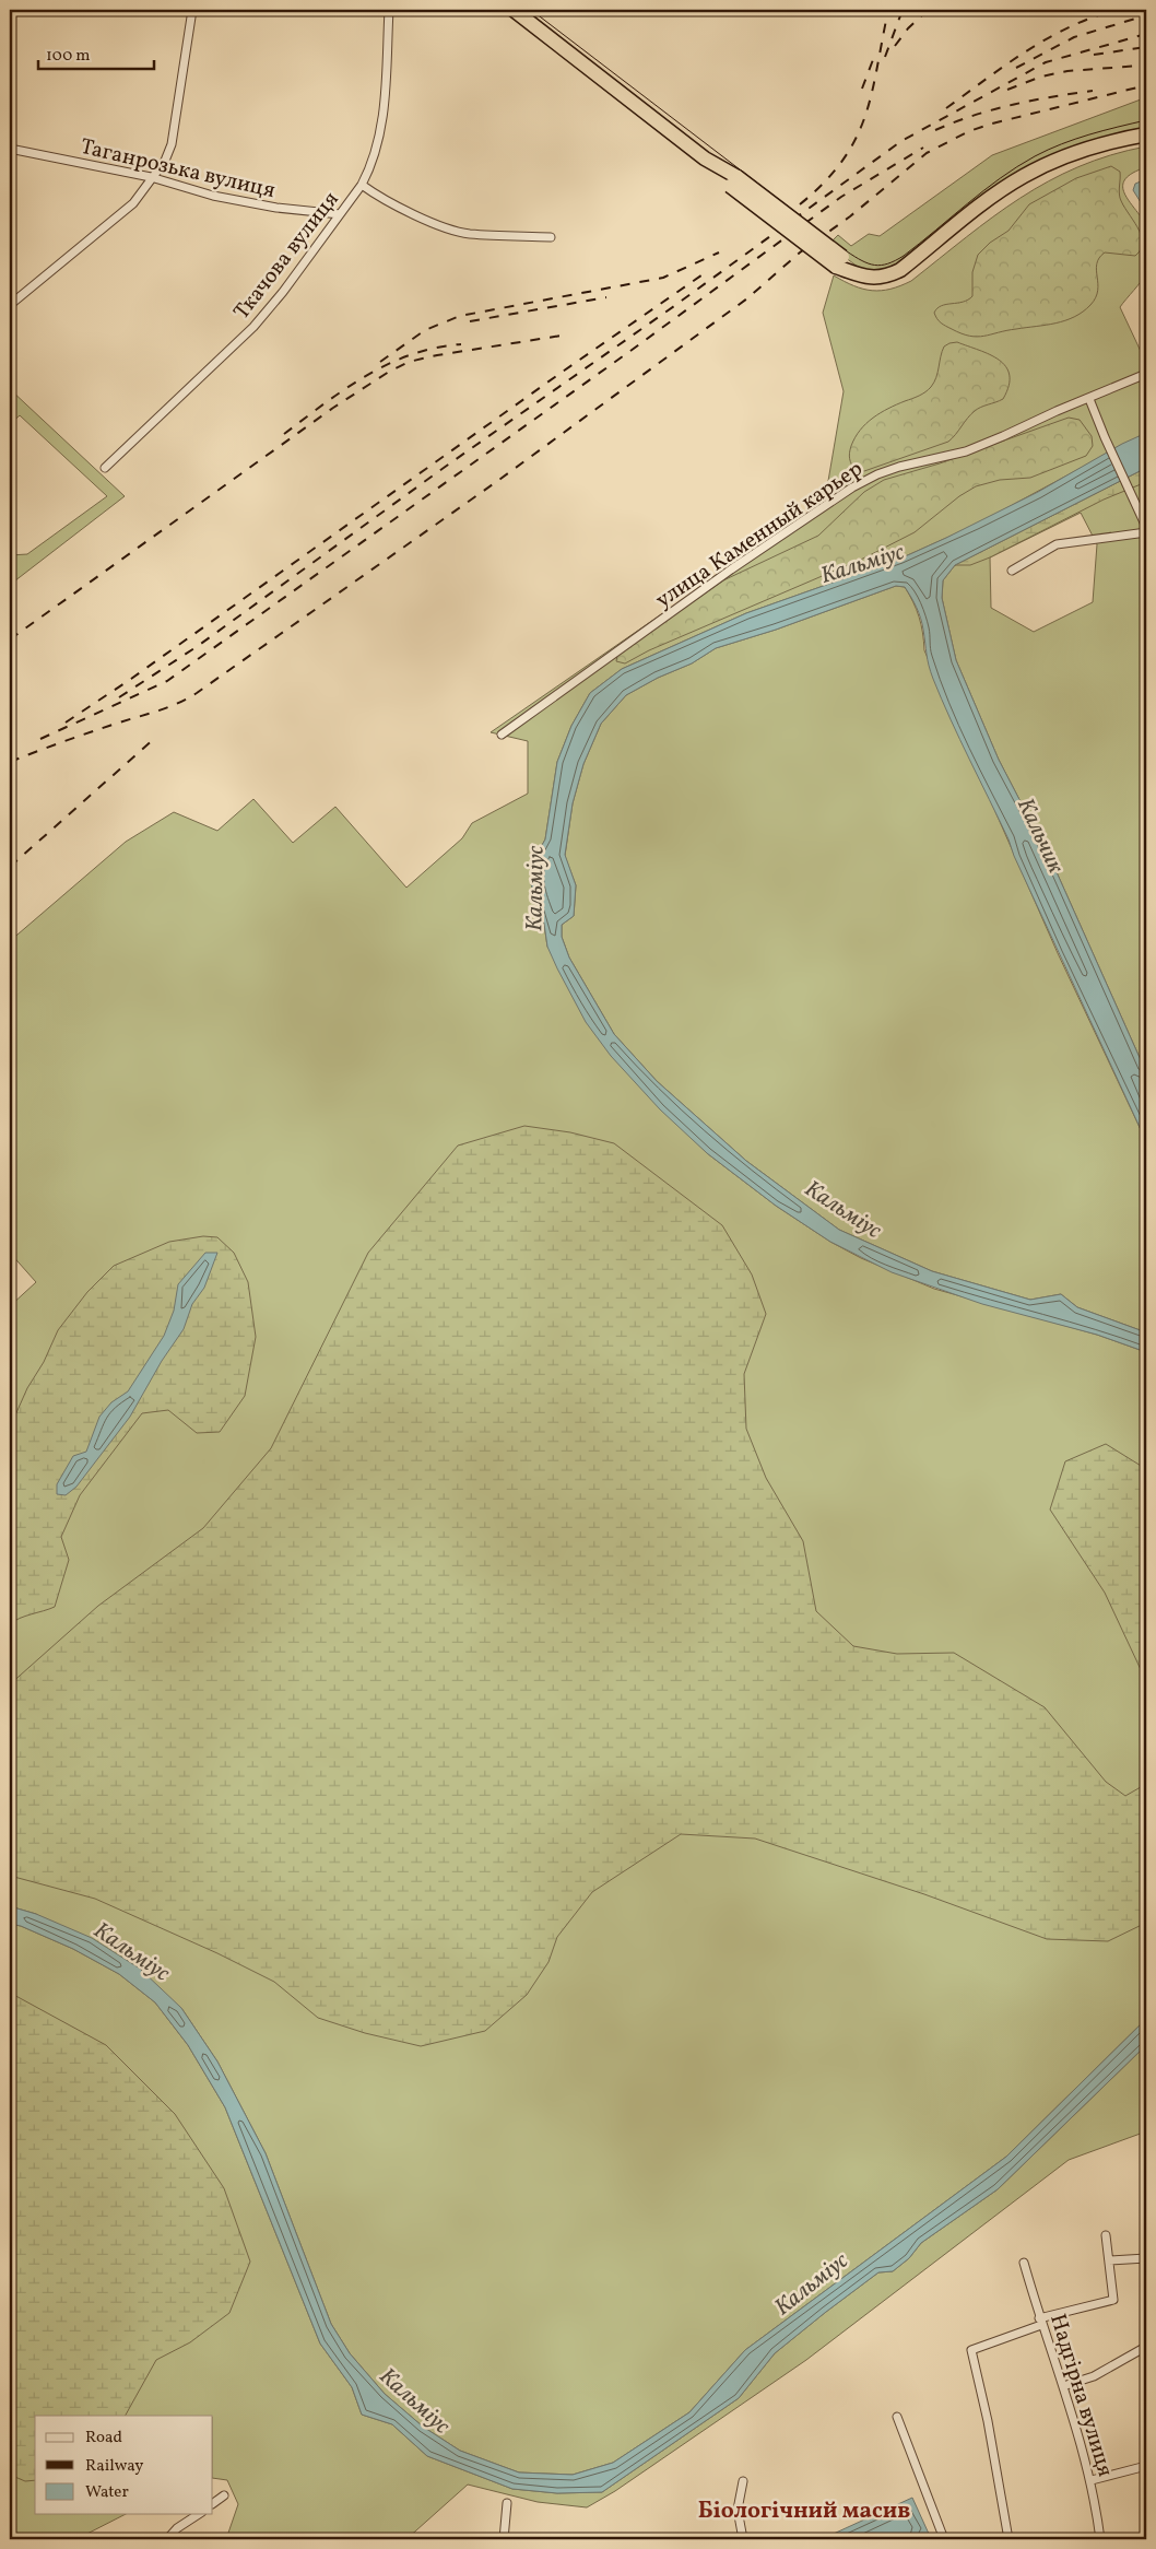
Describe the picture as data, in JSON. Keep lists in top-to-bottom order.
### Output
{
  "streets": {
    "street": [
      "Таганрозька вулиця",
      "Ткачова вулиця",
      "улица Каменный карьер",
      "Надгірна вулиця"
    ]
  },
  "crossings": [
    ["Таганрозька вулиця", "Ткачова вулиця"]
  ],
  "districts": ["Біологічний масив"],
  "water": ["Кальміус", "Кальчик"],
  "legend": ["Road", "Railway", "Water"],
  "scale_bar": "100 m"
}
